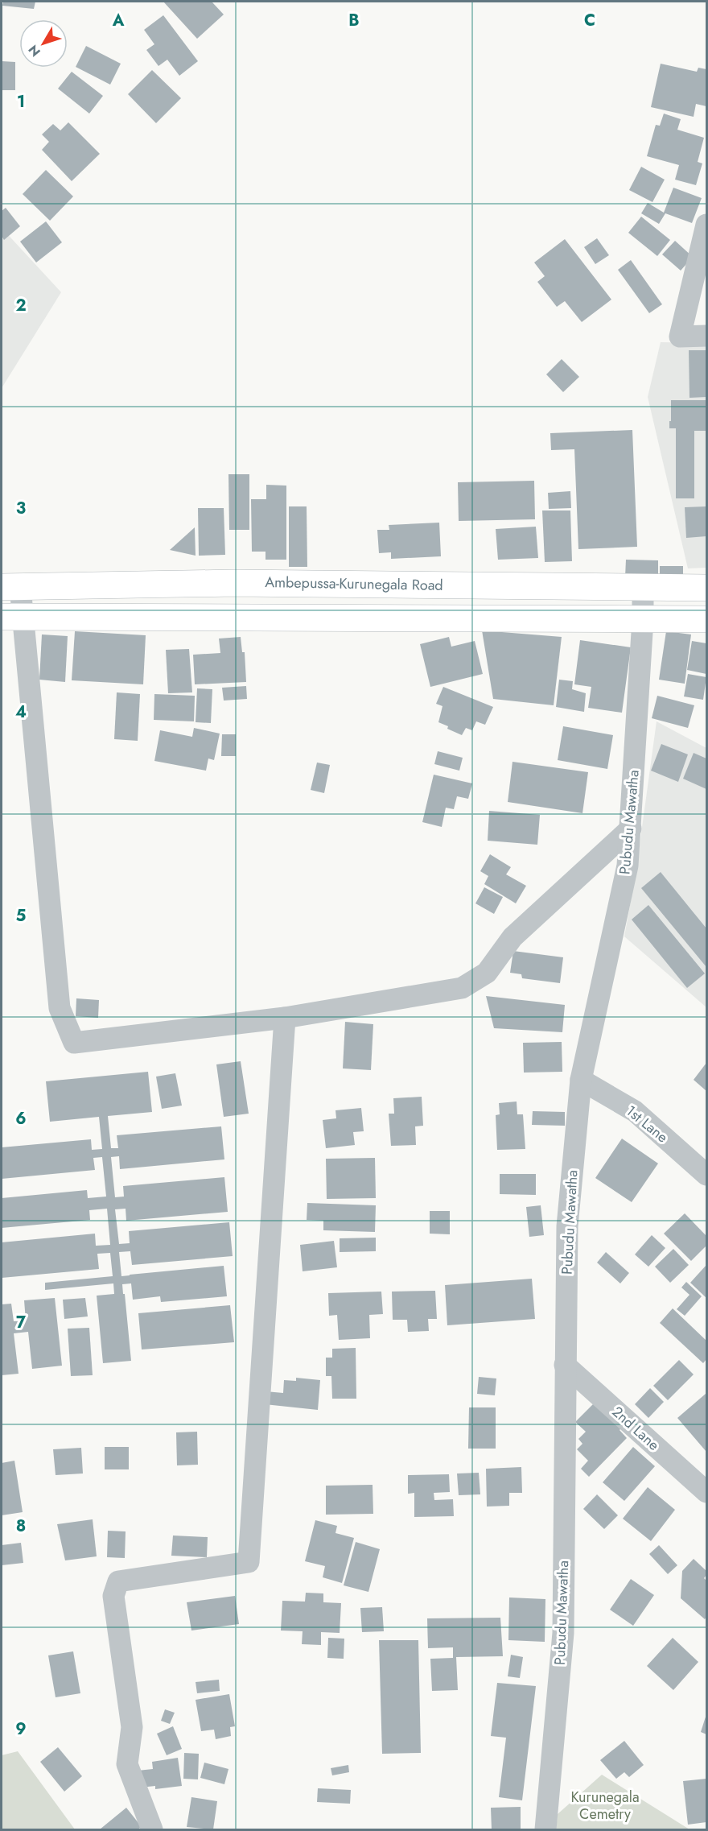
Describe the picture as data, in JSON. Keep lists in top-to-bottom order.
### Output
{
  "streets": {
    "highway": ["Ambepussa-Kurunegala Road"],
    "street": ["Pubudu Mawatha", "1st Lane", "2nd Lane"]
  },
  "crossings": [
    ["Ambepussa-Kurunegala Road", "Pubudu Mawatha"],
    ["Pubudu Mawatha", "1st Lane"],
    ["Pubudu Mawatha", "2nd Lane"]
  ],
  "parks": ["Kurunegala Cemetry"],
  "north": "bottom left",
  "grid": {
    "columns": ["A", "B", "C"],
    "rows": [
      "1",
      "2",
      "3",
      "4",
      "5",
      "6",
      "7",
      "8",
      "9"
    ]
  }
}
